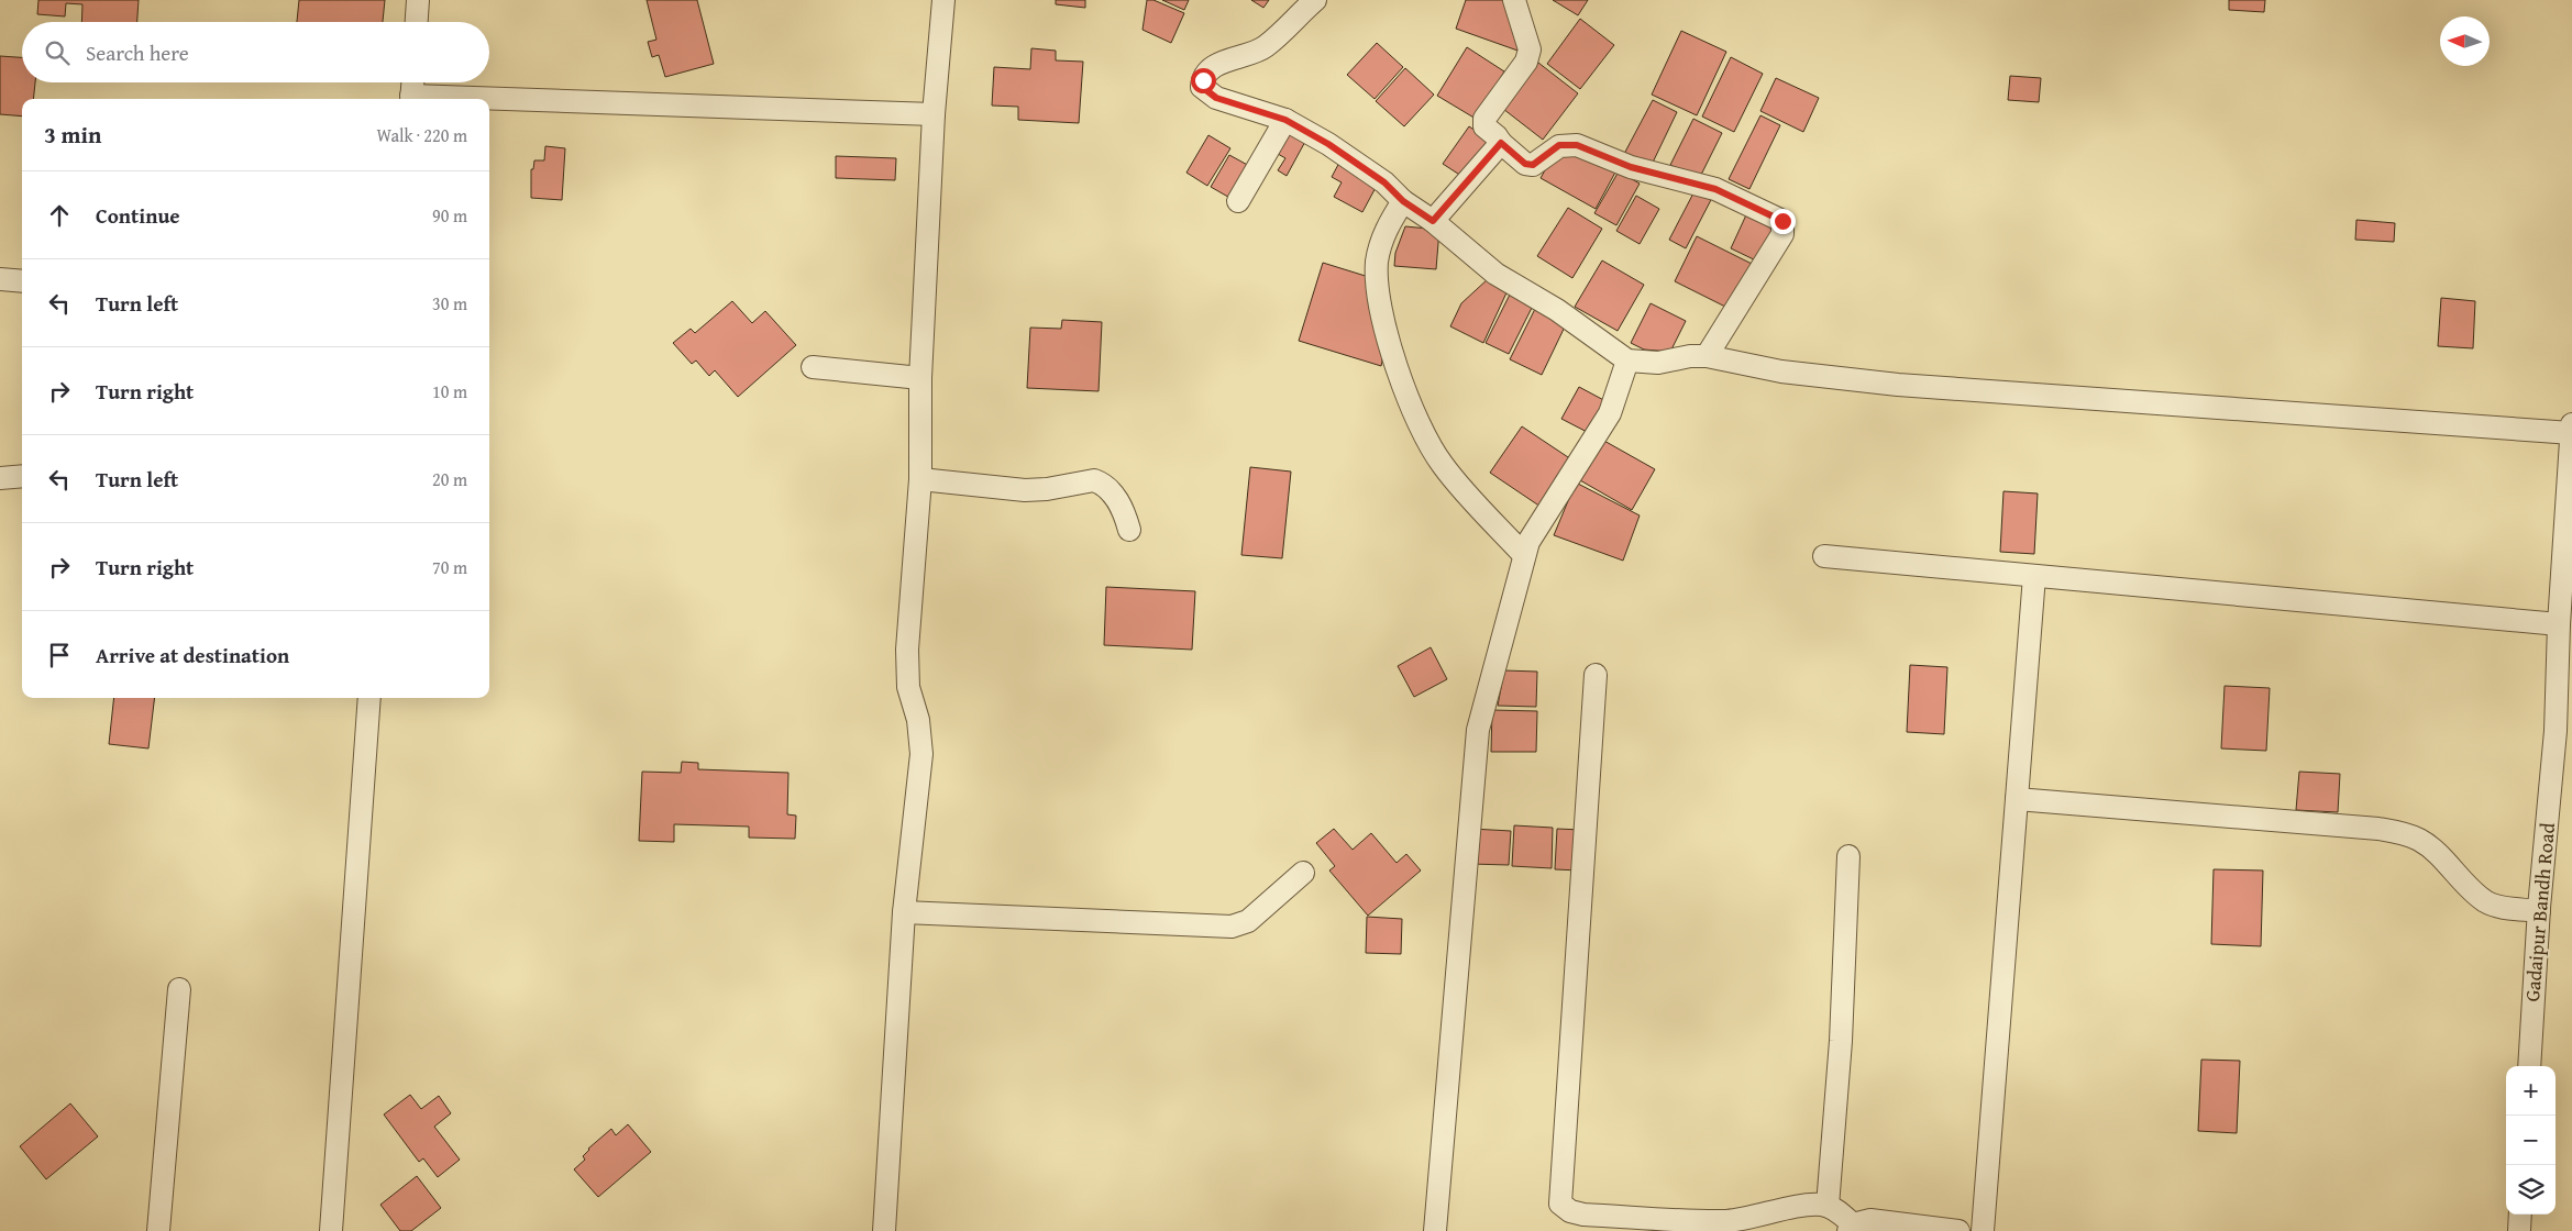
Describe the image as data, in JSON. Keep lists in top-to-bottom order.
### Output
{
  "streets": {
    "street": ["Gadaipur Bandh Road"]
  },
  "north": "left",
  "page": {
    "search": "Search here",
    "heading": ["3 min", "Walk · 220 m"],
    "list": [
      ["Continue", "90 m"],
      ["Turn left", "30 m"],
      ["Turn right", "10 m"],
      ["Turn left", "20 m"],
      ["Turn right", "70 m"],
      "Arrive at destination"
    ],
    "map_buttons": ["+", "−"]
  }
}
